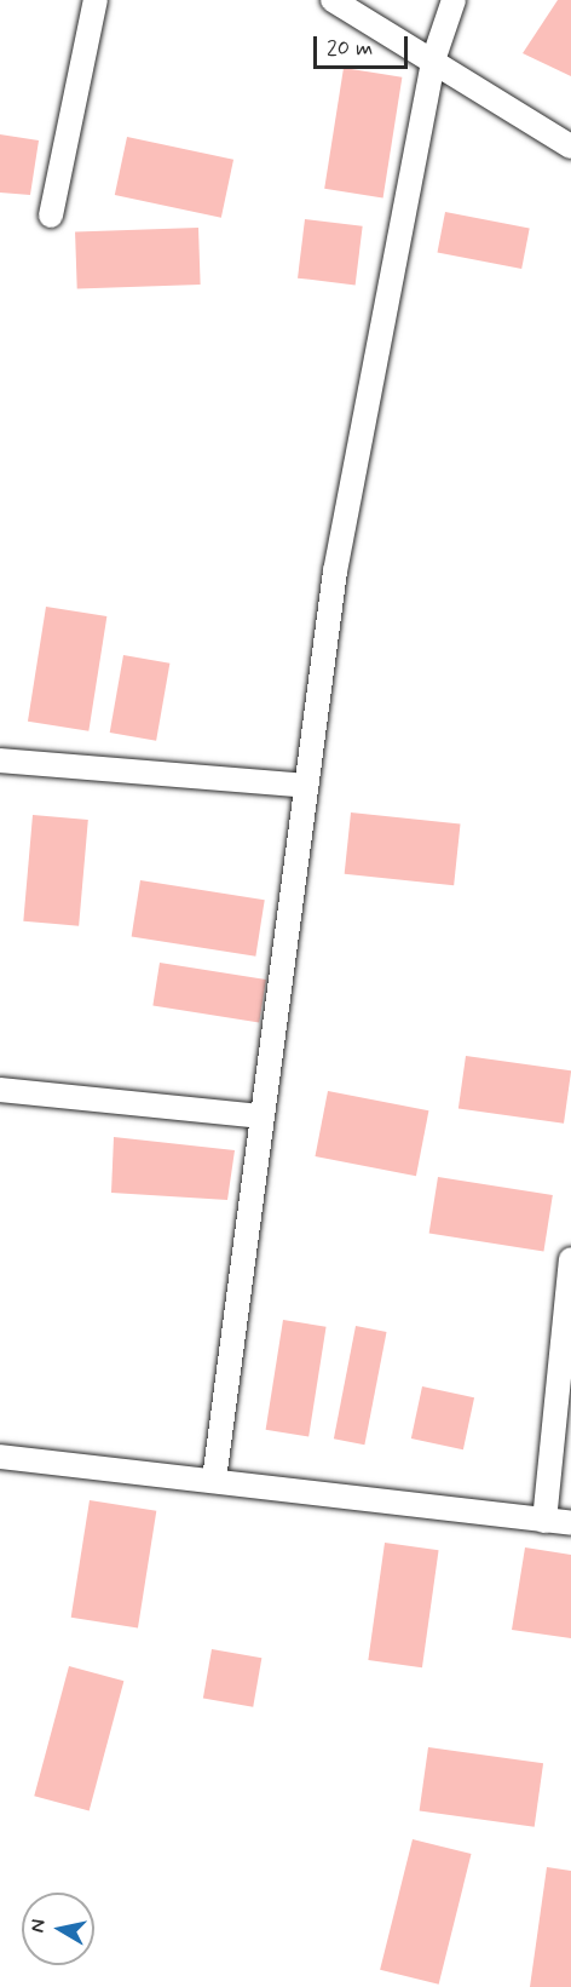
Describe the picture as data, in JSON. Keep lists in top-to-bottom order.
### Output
{
  "scale_bar": "20 m",
  "north": "left"
}
